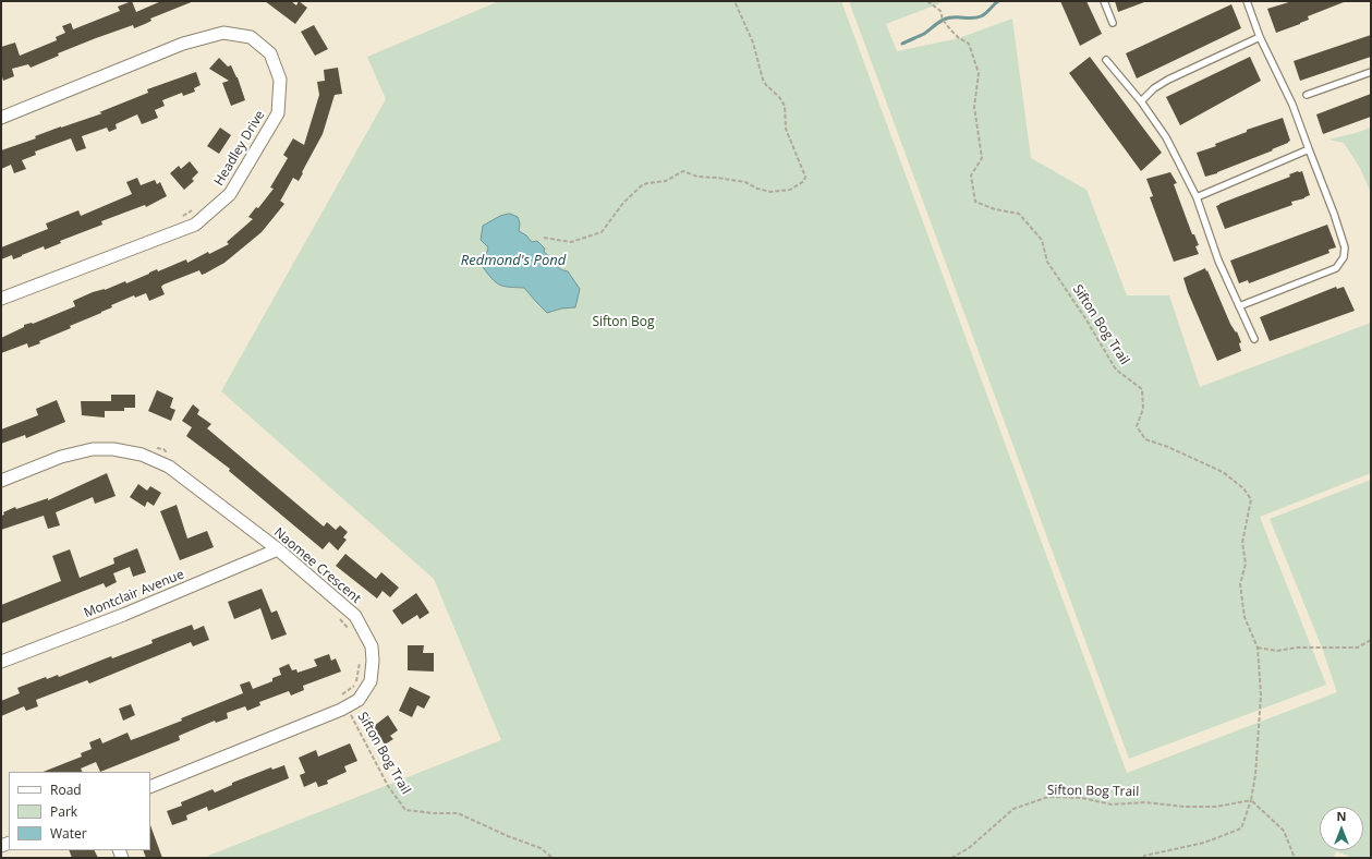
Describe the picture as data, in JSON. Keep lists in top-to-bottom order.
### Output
{
  "streets": {
    "street": ["Headley Drive", "Naomee Crescent", "Montclair Avenue"],
    "path": ["Sifton Bog Trail"]
  },
  "crossings": [
    ["Sifton Bog Trail", "Naomee Crescent"],
    ["Naomee Crescent", "Montclair Avenue"]
  ],
  "water": ["Redmond's Pond"],
  "parks": ["Sifton Bog"],
  "legend": ["Road", "Park", "Water"],
  "north": "top"
}
